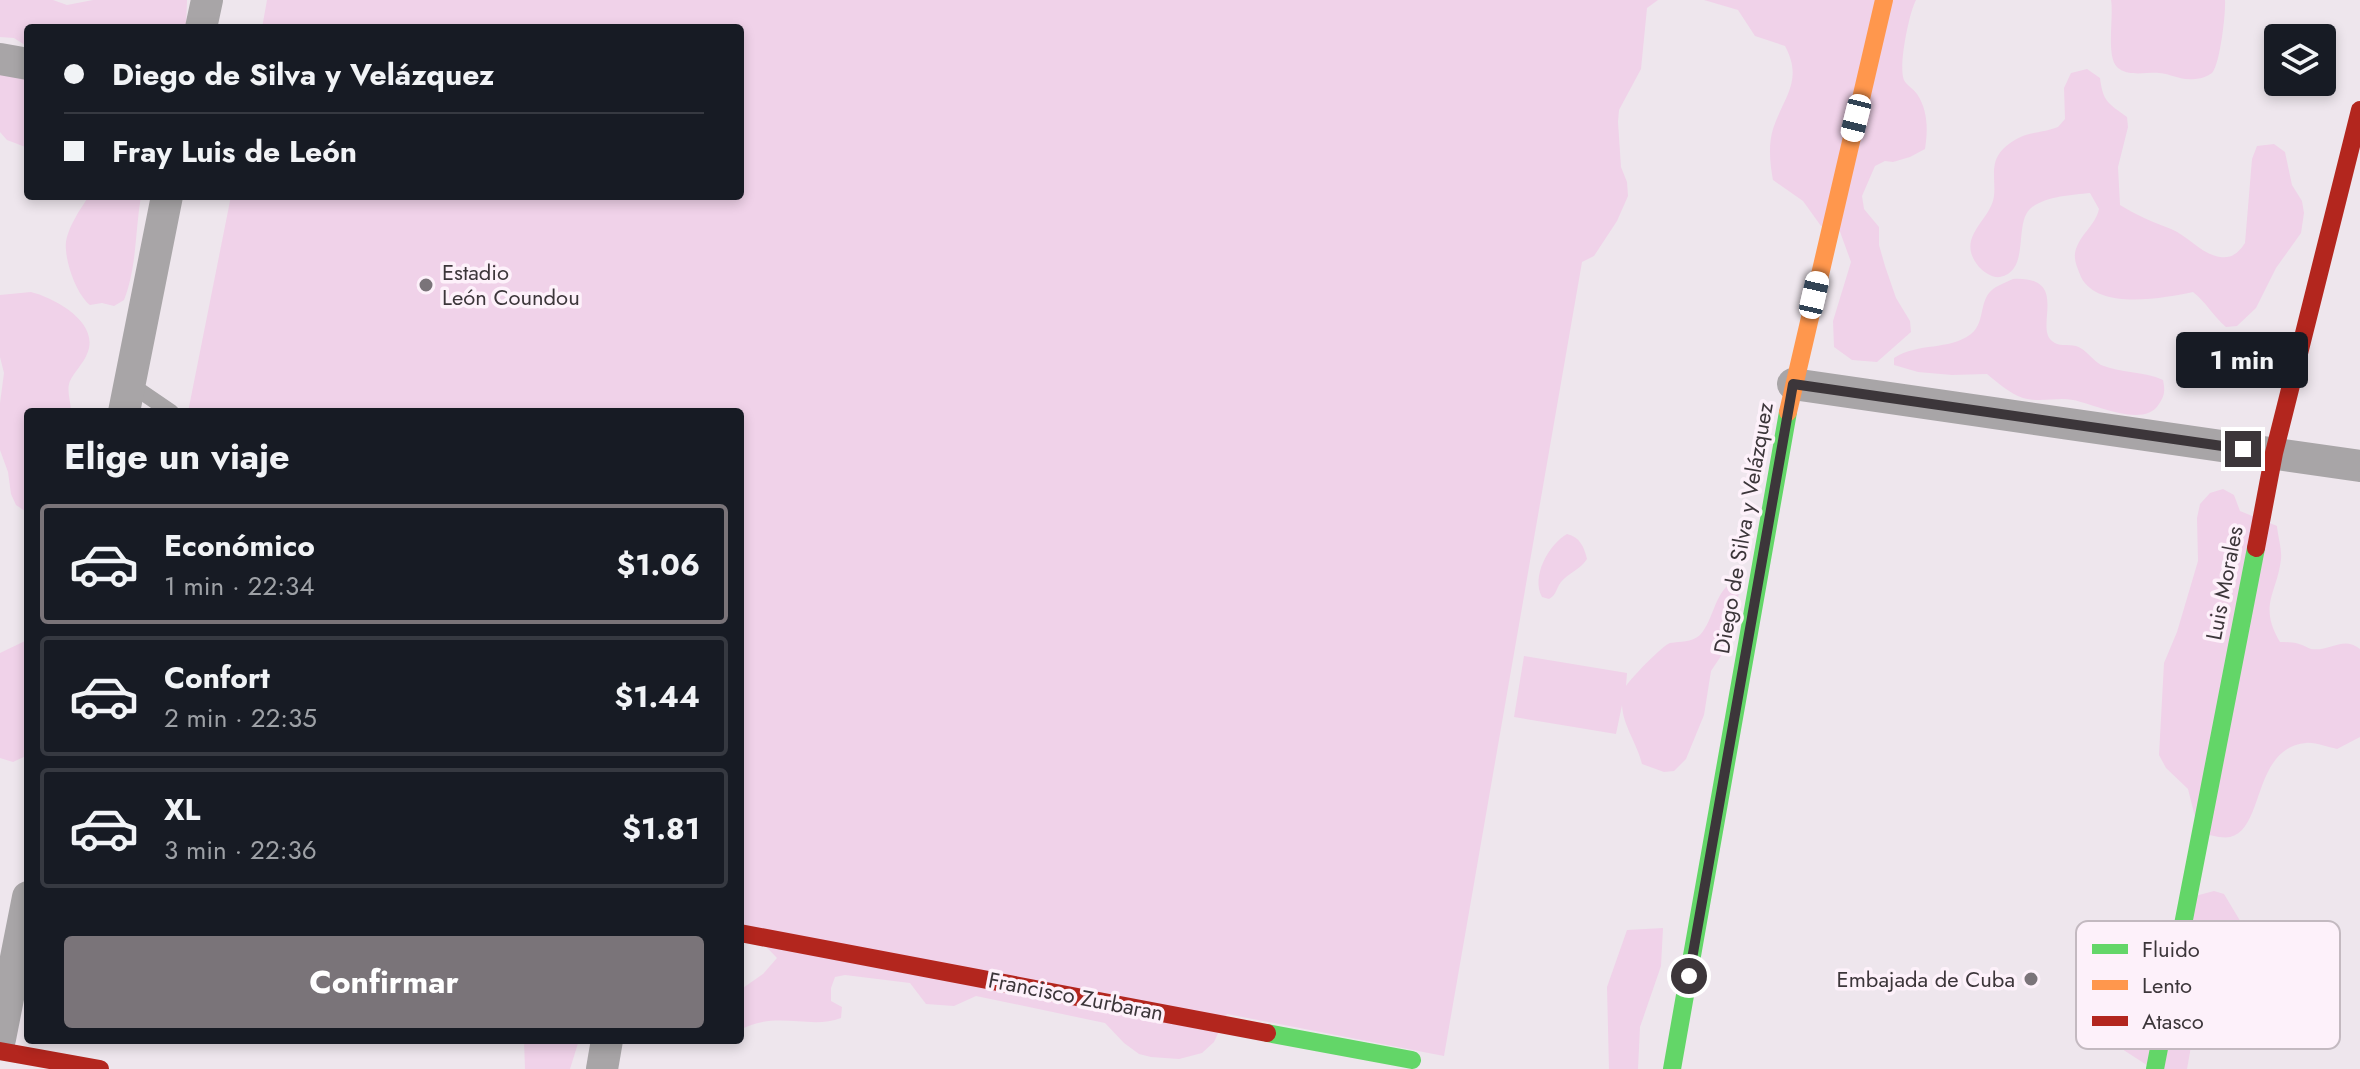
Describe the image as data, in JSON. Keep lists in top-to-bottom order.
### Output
{
  "streets": {
    "street": ["Diego de Silva y Velázquez", "Luis Morales", "Francisco Zurbaran"]
  },
  "places": ["Estadio León Coundou", "Embajada de Cuba"],
  "legend": ["Fluido", "Lento", "Atasco"],
  "page": {
    "banner": ["Diego de Silva y Velázquez", "Fray Luis de León"],
    "bubble": "1 min",
    "heading": "Elige un viaje",
    "list": [
      {
        "name": "Económico",
        "note": "1 min · 22:34",
        "value": "$1.06"
      },
      {
        "name": "Confort",
        "note": "2 min · 22:35",
        "value": "$1.44"
      },
      {
        "name": "XL",
        "note": "3 min · 22:36",
        "value": "$1.81"
      }
    ],
    "buttons": "Confirmar"
  }
}
